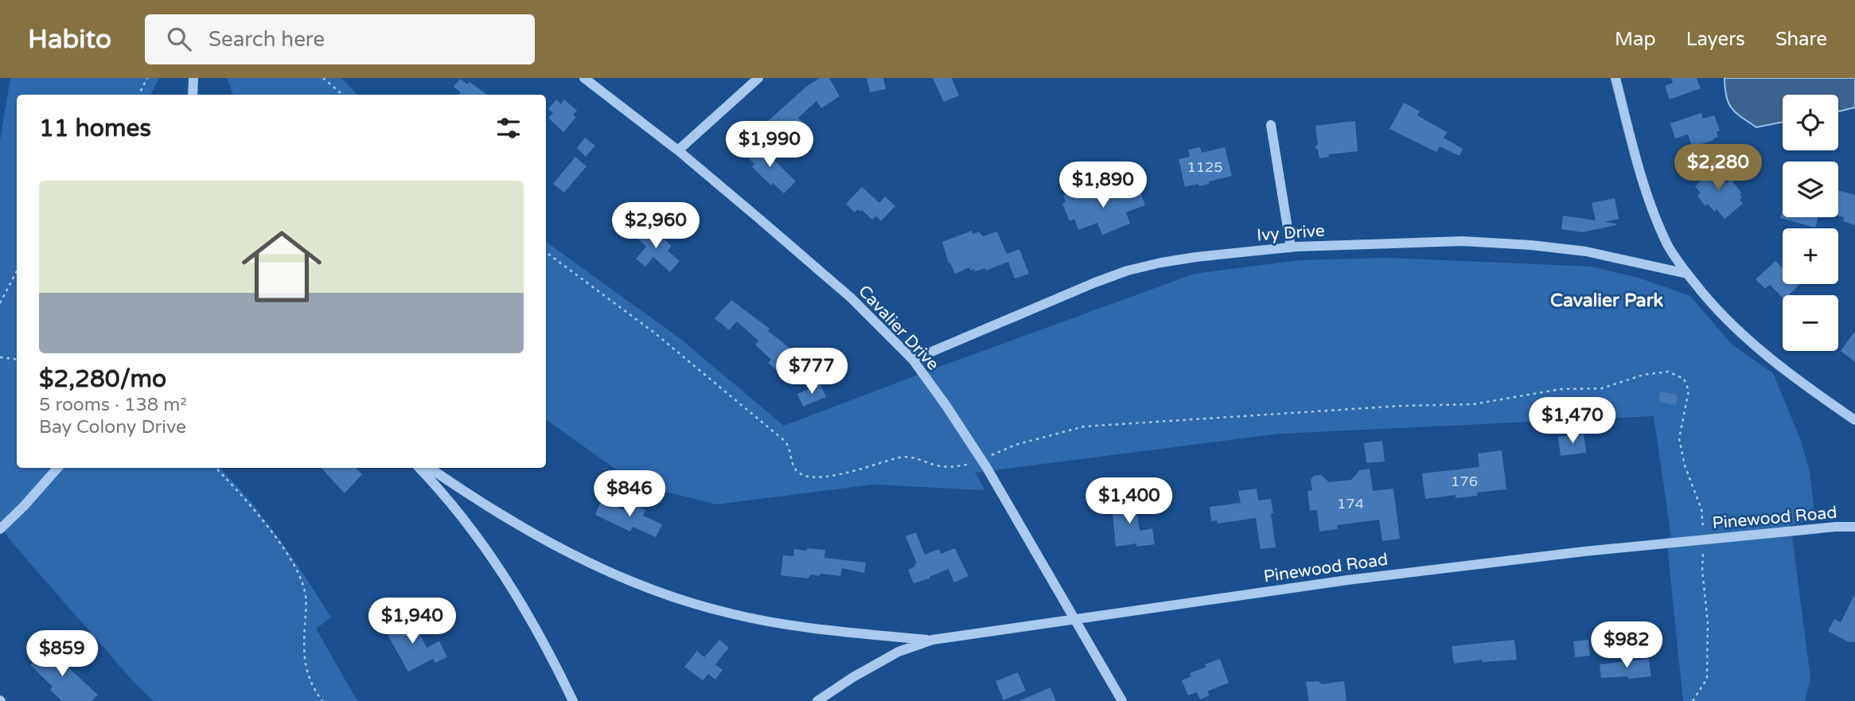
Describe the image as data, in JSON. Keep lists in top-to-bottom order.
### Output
{
  "streets": {
    "street": ["Ivy Drive", "Cavalier Drive", "Pinewood Road"]
  },
  "crossings": [
    ["Ivy Drive", "Cavalier Drive"],
    ["Cavalier Drive", "Pinewood Road"]
  ],
  "districts": ["Cavalier Park"],
  "house_numbers": ["1125", "176", "174"],
  "page": {
    "header": "Habito",
    "search": "Search here",
    "nav": ["Map", "Layers", "Share"],
    "map_buttons": ["+", "−"],
    "heading": "11 homes",
    "price": [
      "$1,990",
      "$2,280",
      "$1,890",
      "$2,960",
      "$777",
      "$1,470",
      "$846",
      "$1,400",
      "$1,940",
      "$982",
      "$859"
    ],
    "list": [
      {
        "name": "$2,280/mo",
        "note": "5 rooms · 138 m² · Bay Colony Drive"
      }
    ]
  }
}
